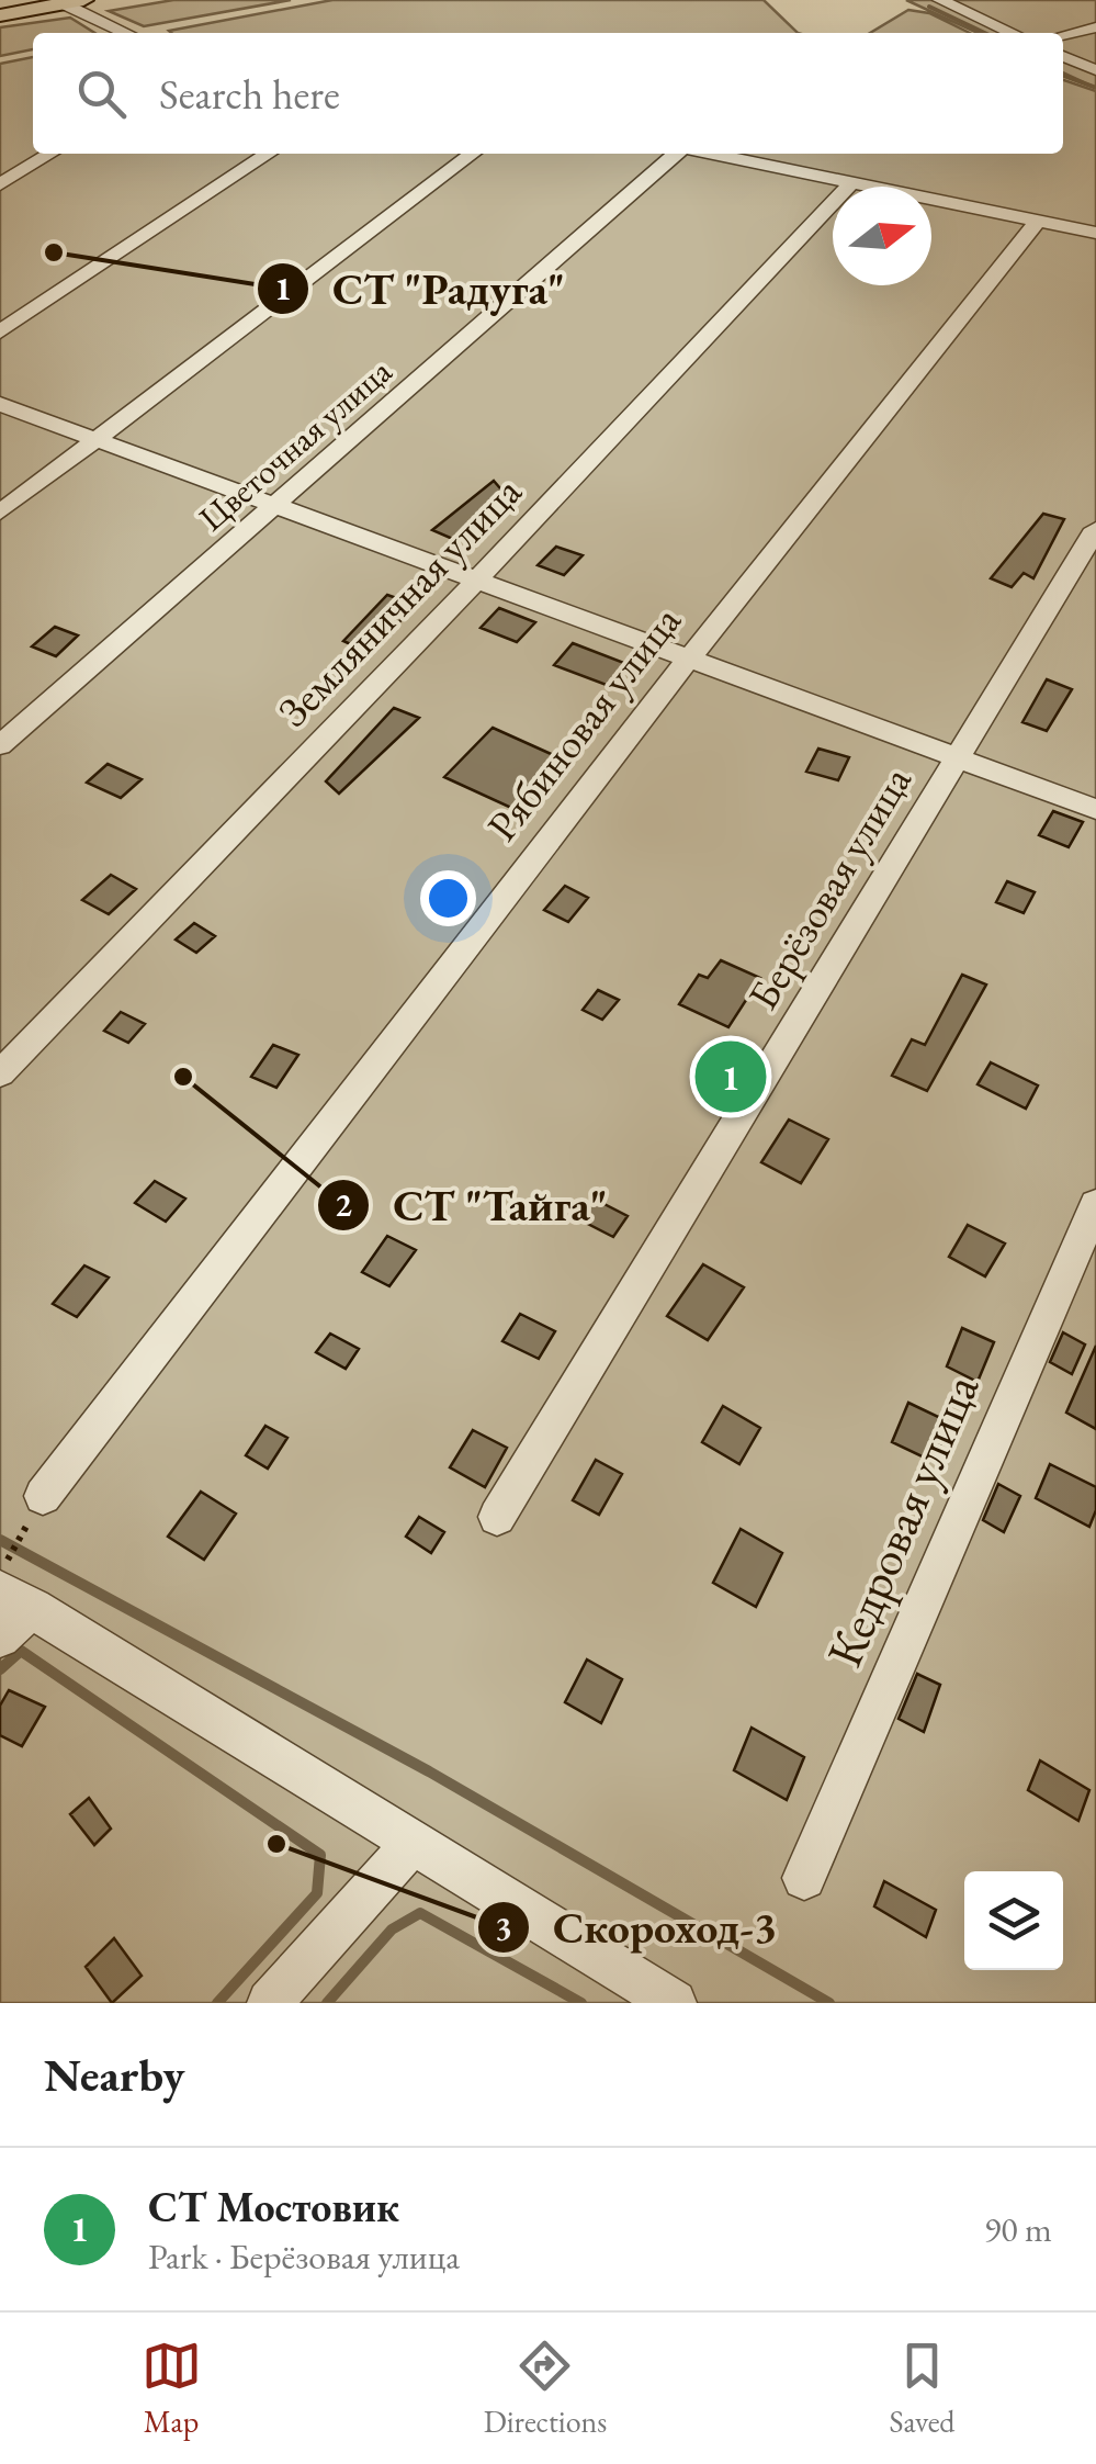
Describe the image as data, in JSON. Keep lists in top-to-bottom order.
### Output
{
  "streets": {
    "street": [
      "Цветочная улица",
      "Земляничная улица",
      "Рябиновая улица",
      "Берёзовая улица",
      "Кедровая улица"
    ]
  },
  "places": ["СТ \"Радуга\"", "СТ \"Тайга\"", "Скороход-3"],
  "north": "right",
  "page": {
    "search": "Search here",
    "pins": "1",
    "heading": "Nearby",
    "list": [
      {
        "mark": "1",
        "name": "СТ Мостовик",
        "note": "Park · Берёзовая улица",
        "value": "90 m"
      }
    ],
    "nav": ["Map", "Directions", "Saved"]
  }
}
